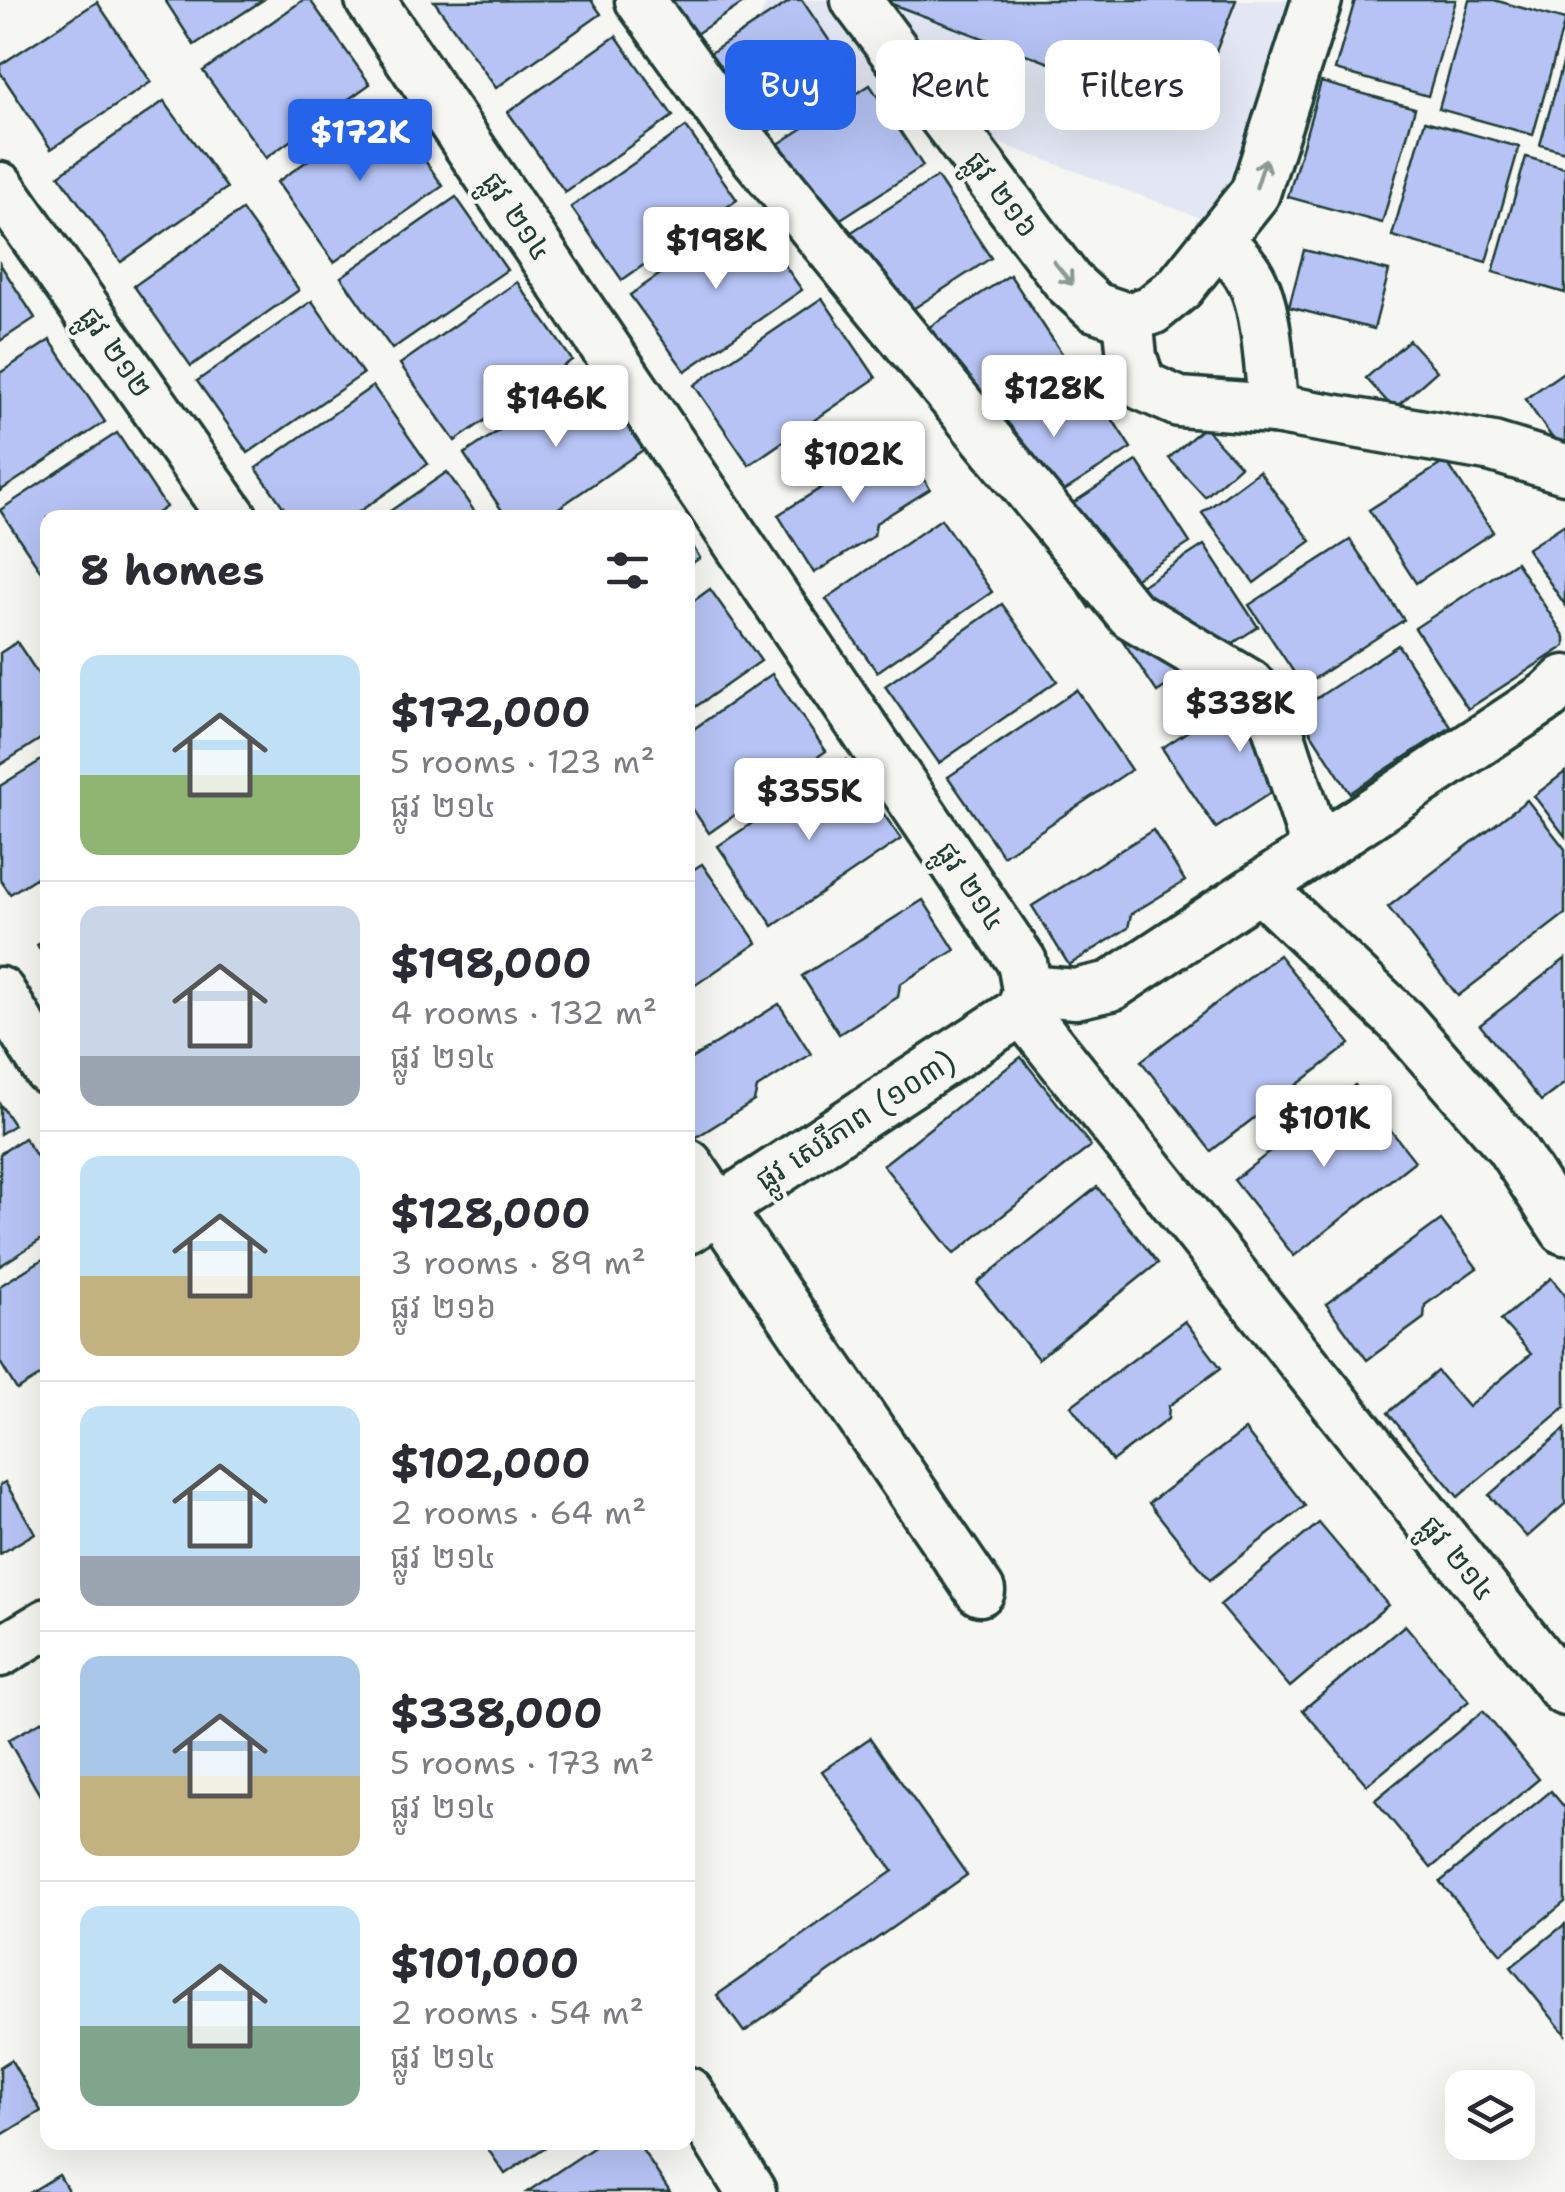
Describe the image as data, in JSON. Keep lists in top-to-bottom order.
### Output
{
  "streets": {
    "street": [
      "ផ្លូវ ២១៦",
      "ផ្លូវ ២១៤",
      "ផ្លូវ ២១២",
      "ផ្លូវ សេរីភាព (១០៣)"
    ]
  },
  "crossings": [
    ["ផ្លូវ ២១៤", "ផ្លូវ សេរីភាព (១០៣)"]
  ],
  "page": {
    "chip": ["Buy", "Rent", "Filters"],
    "price": [
      "$172K",
      "$198K",
      "$128K",
      "$146K",
      "$102K",
      "$338K",
      "$355K",
      "$101K"
    ],
    "heading": "8 homes",
    "list": [
      {
        "name": "$172,000",
        "note": "5 rooms · 123 m² · ផ្លូវ ២១៤"
      },
      {
        "name": "$198,000",
        "note": "4 rooms · 132 m² · ផ្លូវ ២១៤"
      },
      {
        "name": "$128,000",
        "note": "3 rooms · 89 m² · ផ្លូវ ២១៦"
      },
      {
        "name": "$102,000",
        "note": "2 rooms · 64 m² · ផ្លូវ ២១៤"
      },
      {
        "name": "$338,000",
        "note": "5 rooms · 173 m² · ផ្លូវ ២១៤"
      },
      {
        "name": "$101,000",
        "note": "2 rooms · 54 m² · ផ្លូវ ២១៤"
      }
    ]
  }
}
